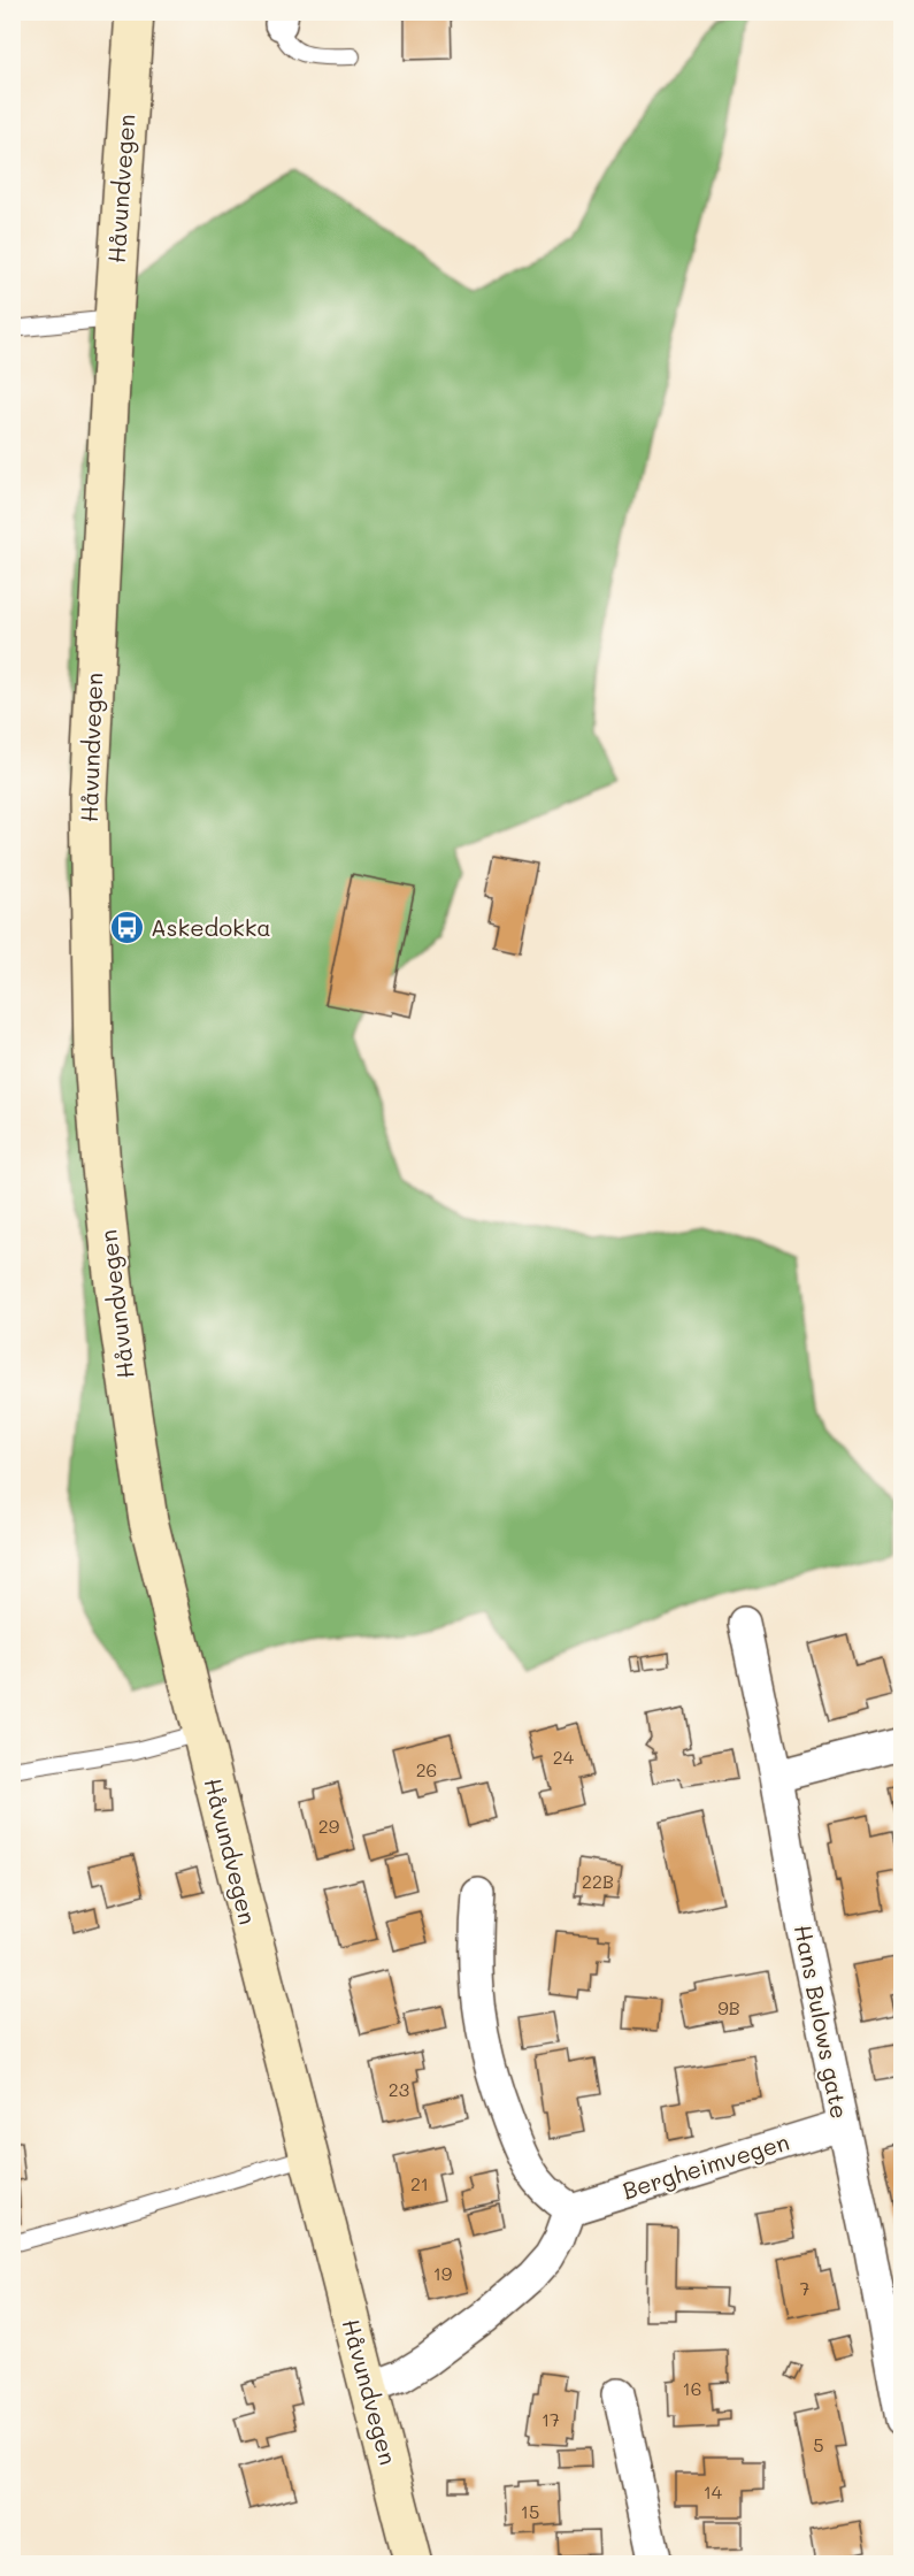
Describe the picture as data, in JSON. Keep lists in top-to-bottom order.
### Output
{
  "streets": {
    "main road": ["Håvundvegen"],
    "street": ["Hans Bulows gate", "Bergheimvegen"]
  },
  "crossings": [
    ["Hans Bulows gate", "Bergheimvegen"]
  ],
  "places": {
    "bus stop": ["Askedokka"]
  },
  "house_numbers": [
    "24",
    "26",
    "29",
    "22B",
    "9B",
    "23",
    "21",
    "19",
    "7",
    "16",
    "17",
    "5",
    "14",
    "15"
  ]
}
